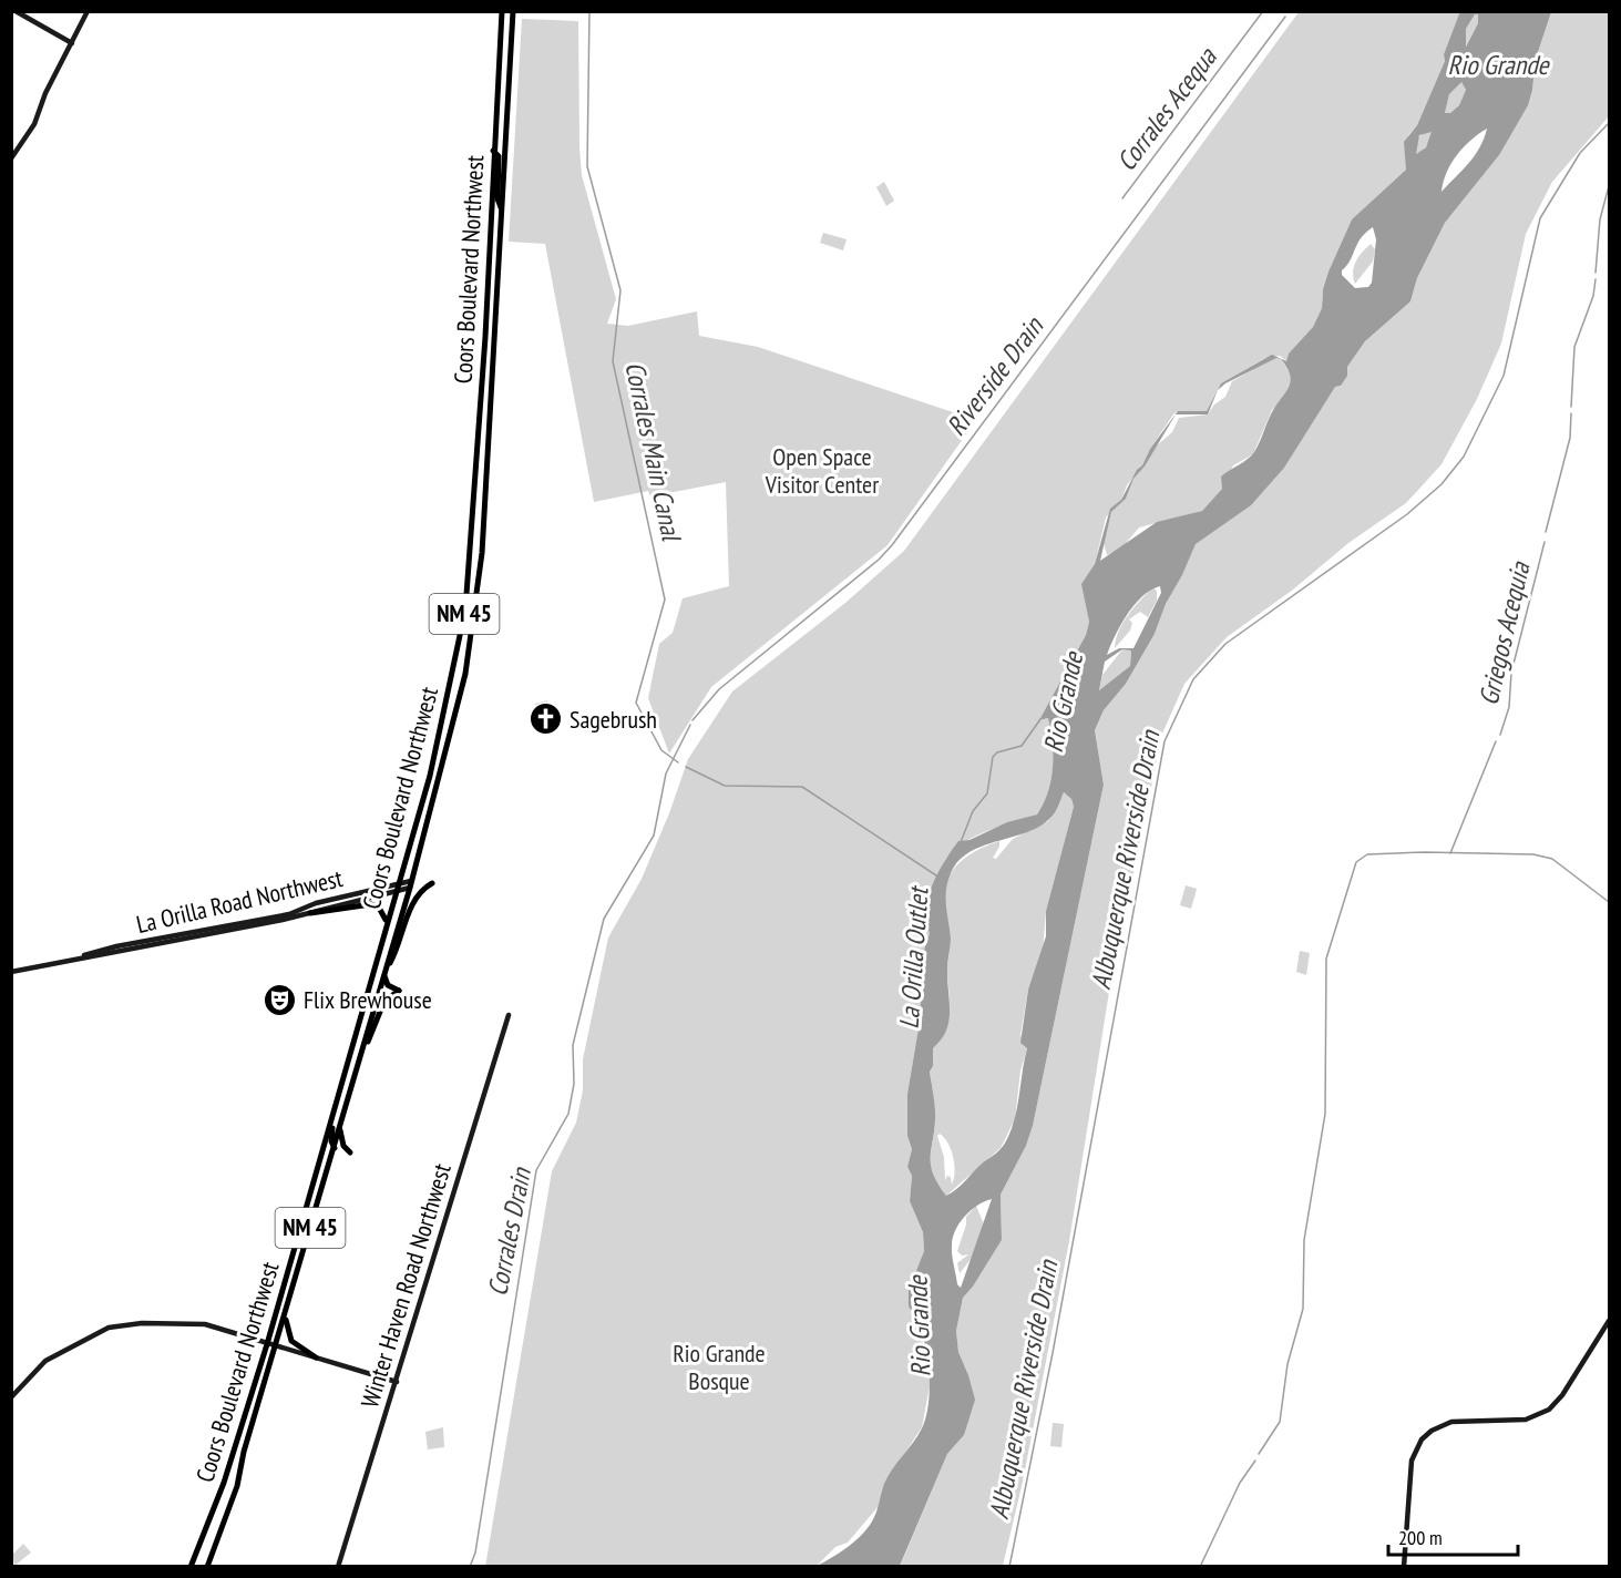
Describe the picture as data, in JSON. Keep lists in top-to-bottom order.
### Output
{
  "streets": {
    "main road": ["Coors Boulevard Northwest", "NM 45"],
    "street": ["La Orilla Road Northwest", "Winter Haven Road Northwest"]
  },
  "crossings": [
    ["Coors Boulevard Northwest", "La Orilla Road Northwest"]
  ],
  "water": [
    "Rio Grande",
    "Corrales Acequa",
    "Riverside Drain",
    "Corrales Main Canal",
    "Griegos Acequia",
    "Albuquerque Riverside Drain",
    "La Orilla Outlet",
    "Corrales Drain"
  ],
  "parks": ["Open Space Visitor Center", "Rio Grande Bosque"],
  "places": {
    "church": ["Sagebrush"],
    "theatre": ["Flix Brewhouse"]
  },
  "scale_bar": "200 m"
}
